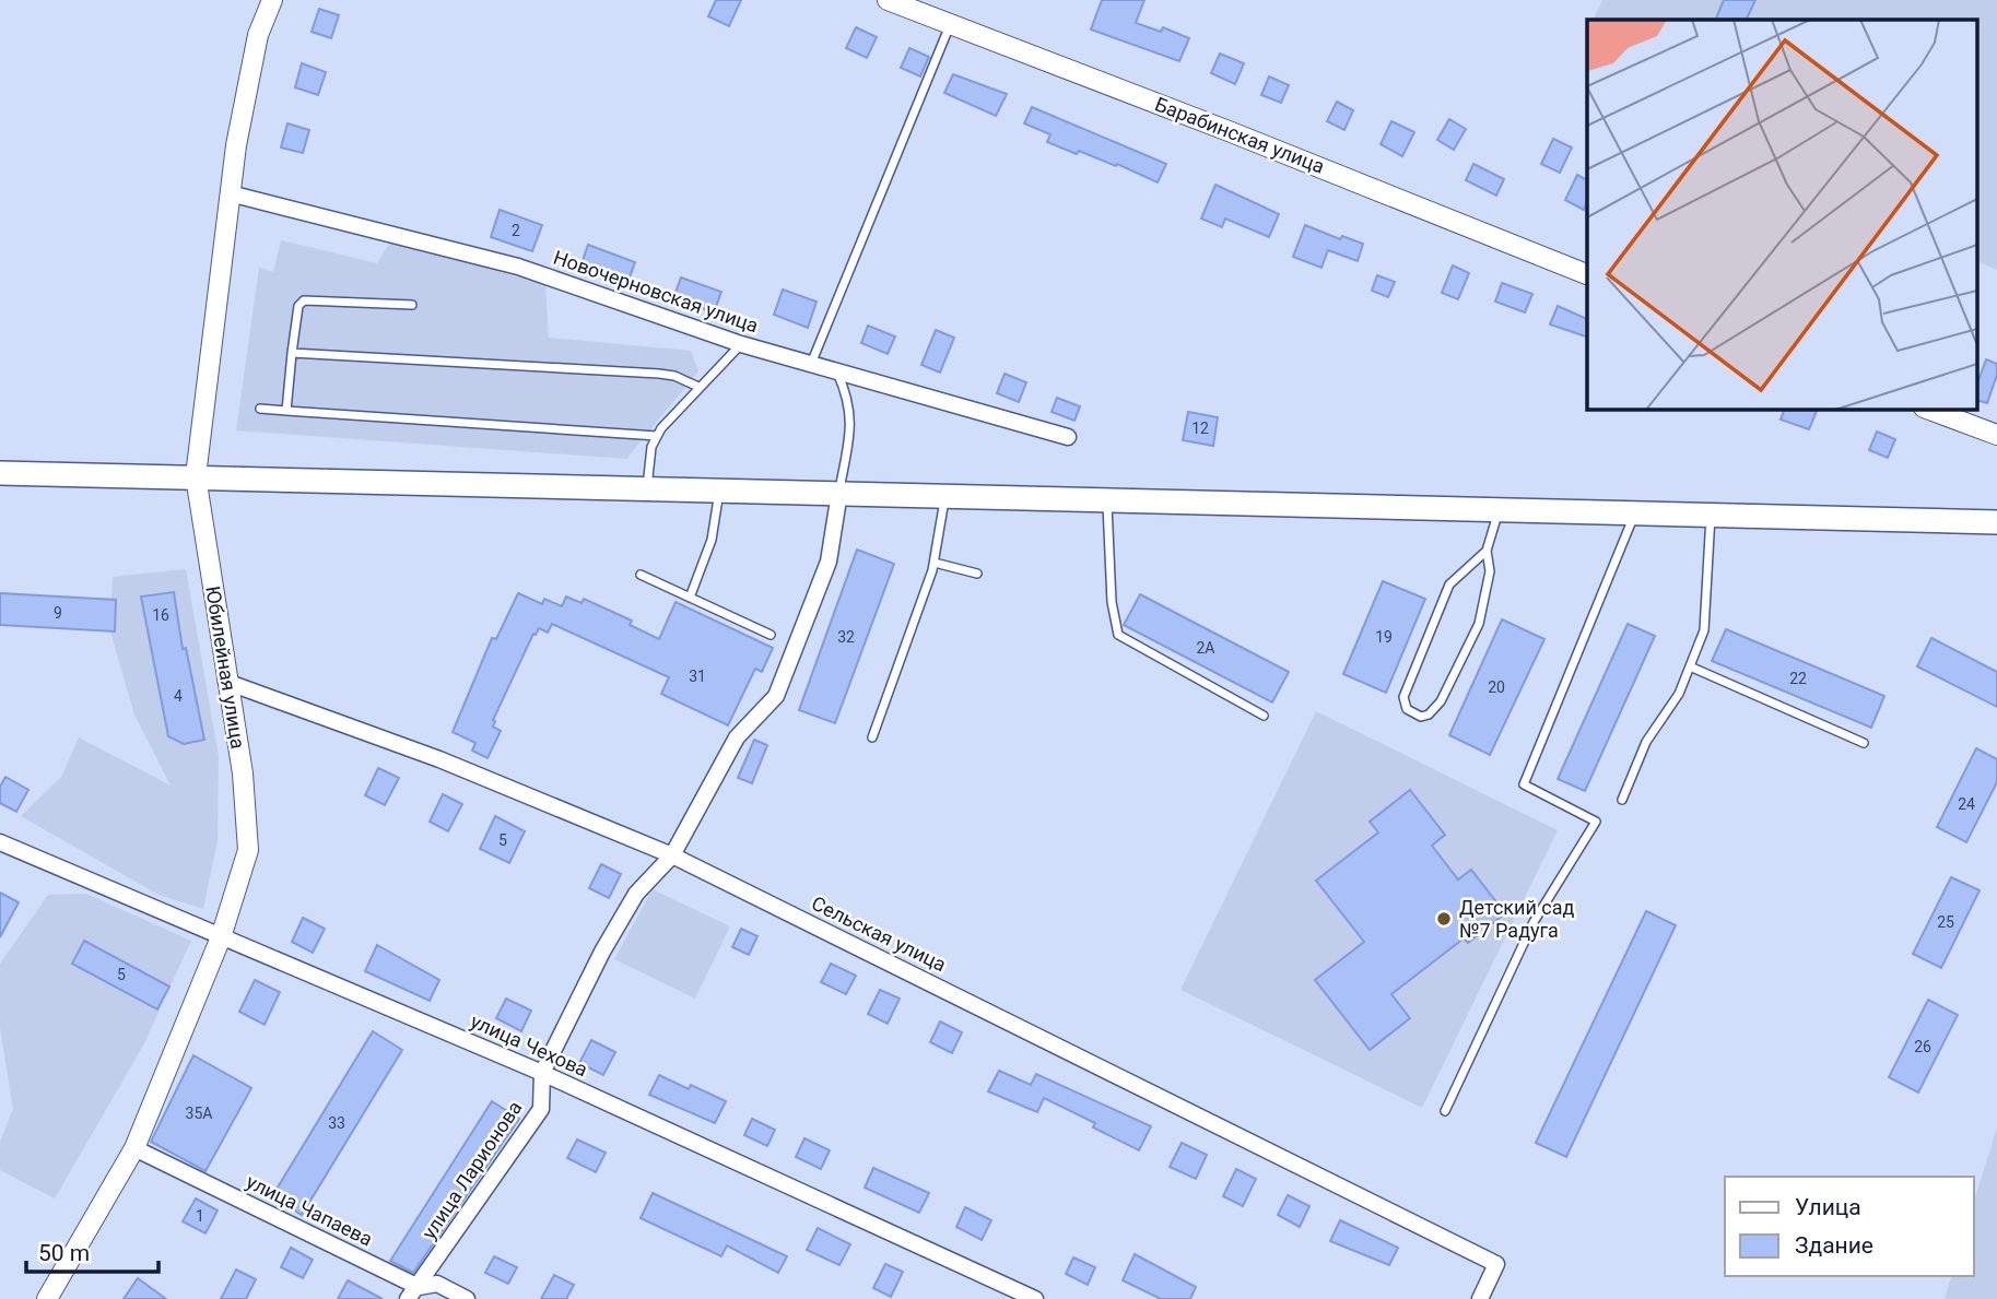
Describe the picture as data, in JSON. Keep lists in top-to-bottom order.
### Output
{
  "streets": {
    "street": [
      "Барабинская улица",
      "Новочерновская улица",
      "Юбилейная улица",
      "Сельская улица",
      "улица Чехова",
      "улица Ларионова",
      "улица Чапаева"
    ]
  },
  "crossings": [
    ["Новочерновская улица", "Юбилейная улица"],
    ["Юбилейная улица", "Сельская улица"],
    ["Юбилейная улица", "улица Чехова"],
    ["Юбилейная улица", "улица Чапаева"],
    ["Сельская улица", "улица Ларионова"],
    ["улица Чехова", "улица Ларионова"],
    ["улица Ларионова", "улица Чапаева"]
  ],
  "places": ["Детский сад №7 Радуга"],
  "house_numbers": [
    "2",
    "12",
    "9",
    "16",
    "32",
    "19",
    "2А",
    "31",
    "22",
    "20",
    "4",
    "24",
    "5",
    "25",
    "5",
    "26",
    "35А",
    "33",
    "1"
  ],
  "legend": ["Улица", "Здание"],
  "scale_bar": "50 m"
}
